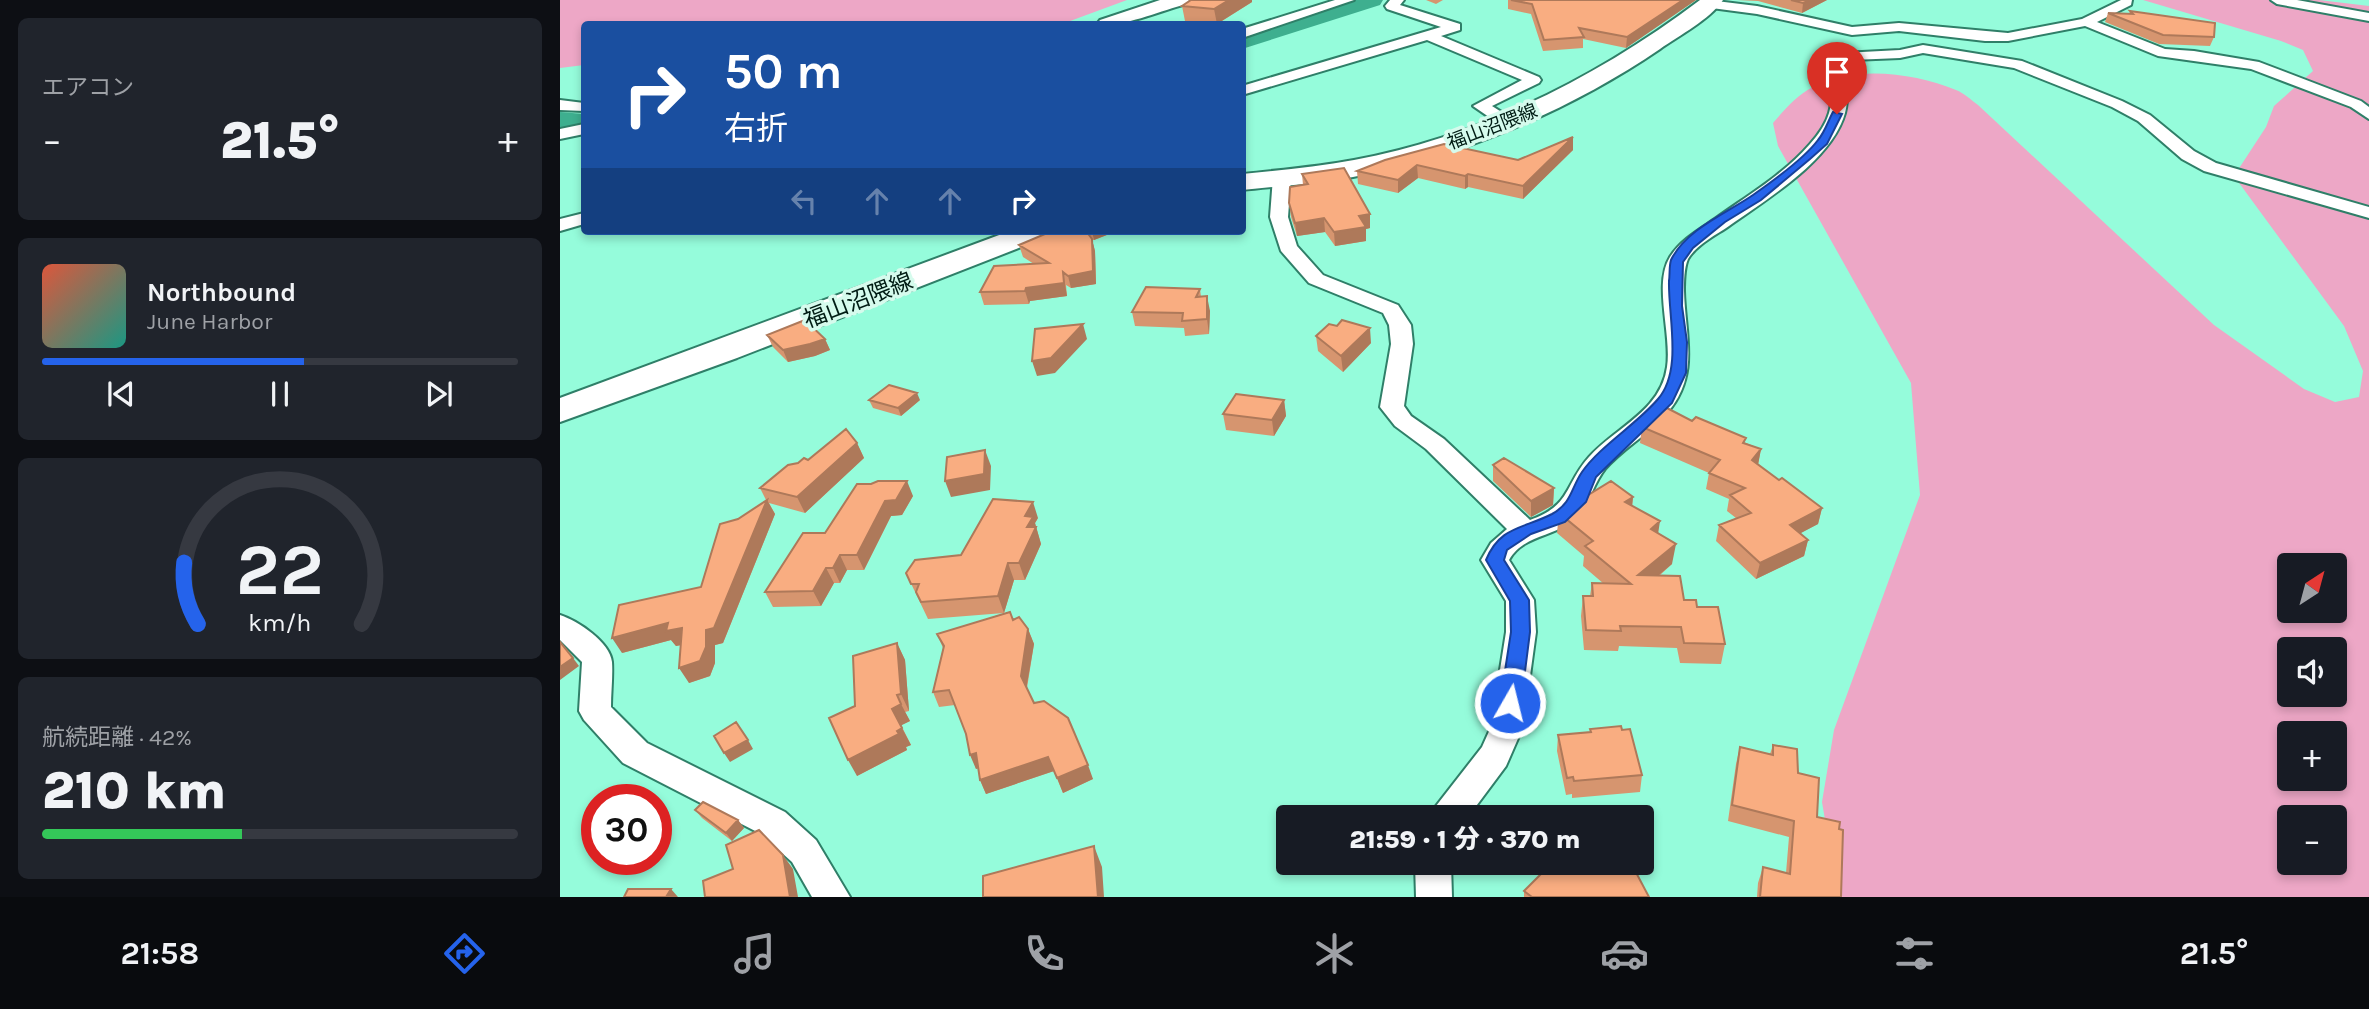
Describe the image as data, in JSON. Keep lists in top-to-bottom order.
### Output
{
  "streets": {
    "main road": ["福山沼隈線"]
  },
  "north": "top right",
  "page": {
    "tile": [
      "エアコン",
      ["航続距離 · 42%", "210 km"]
    ],
    "turn": ["50 m", "右折"],
    "heat": ["−", "21.5°", "+"],
    "song": ["Northbound", "June Harbor"],
    "map_buttons": ["+", "−"],
    "limit": "30",
    "trip": "21:59 · 1 分 · 370 m",
    "tabs": ["21:58", "21.5°"],
    "gauge": ["22", "km/h"]
  }
}
